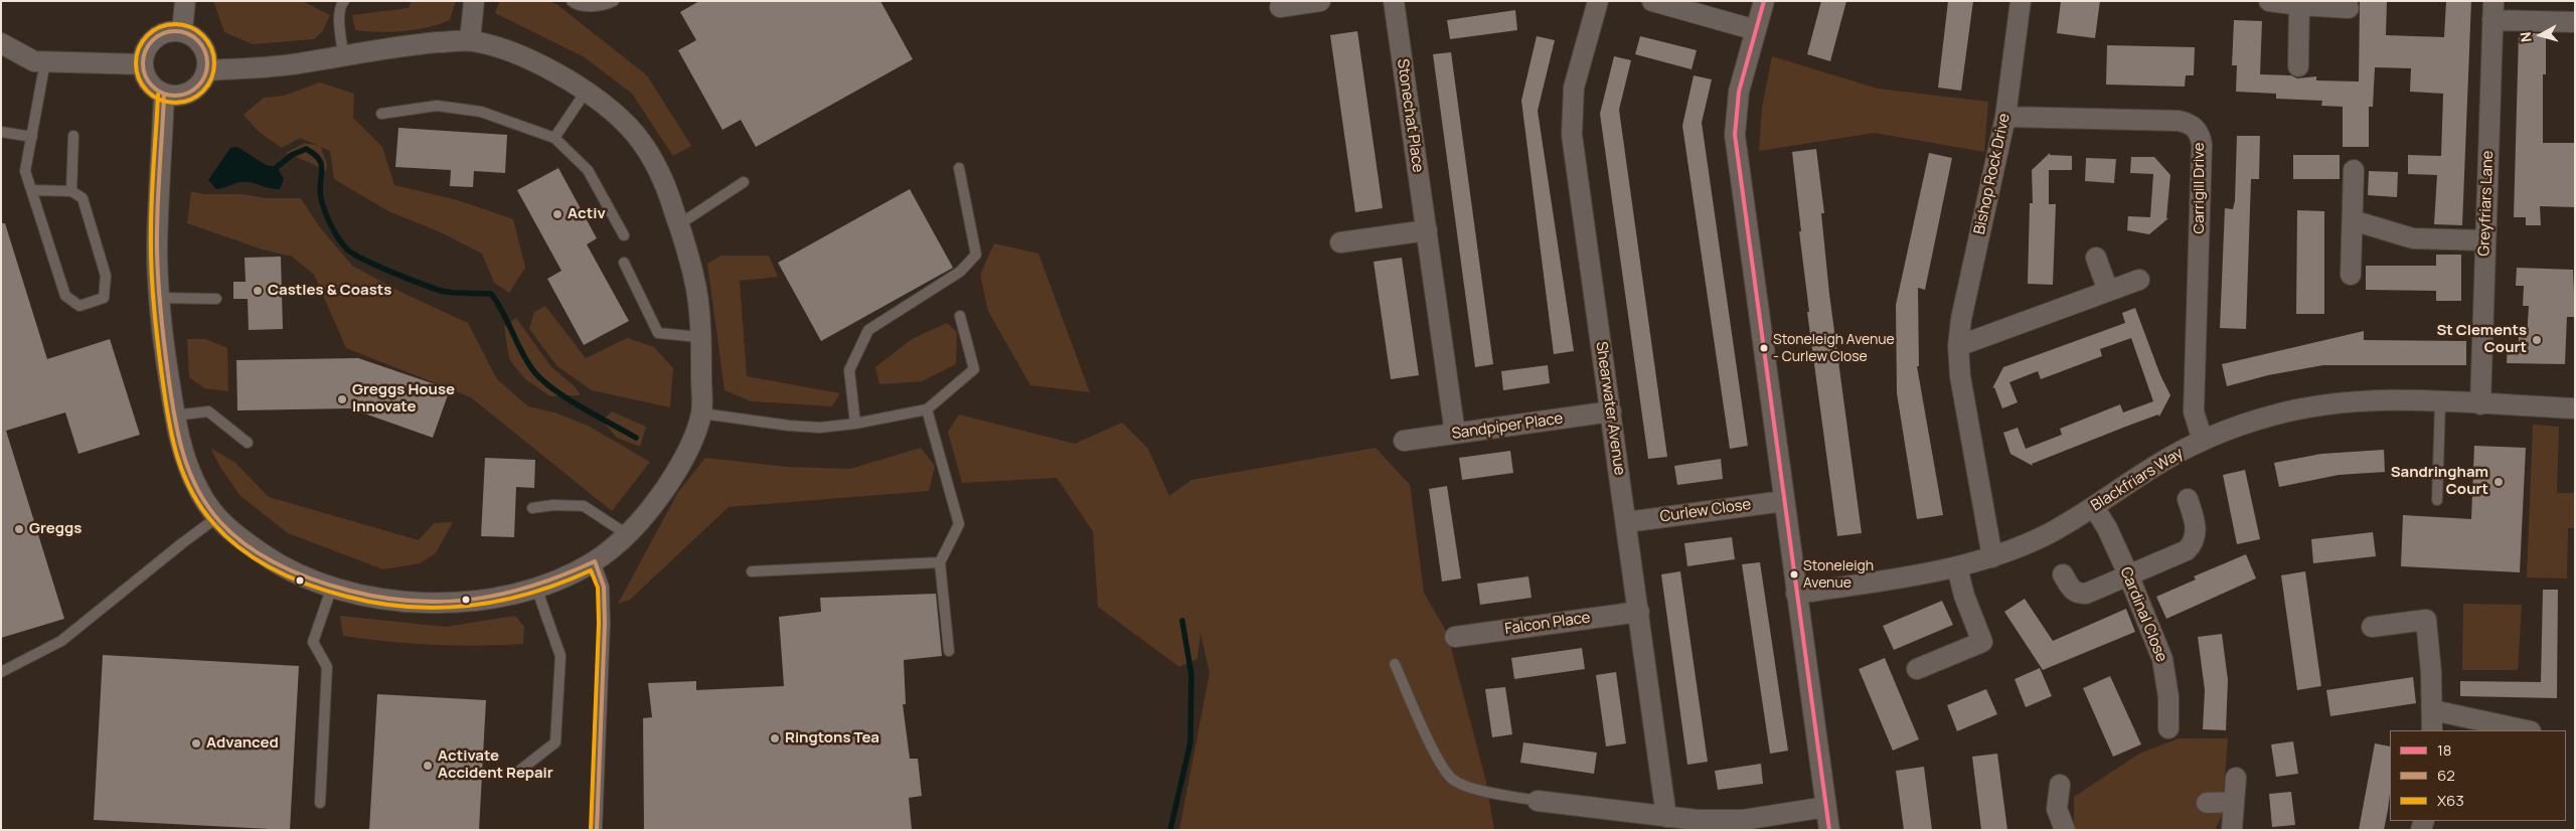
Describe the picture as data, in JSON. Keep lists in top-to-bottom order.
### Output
{
  "streets": {
    "street": [
      "Stonechat Place",
      "Bishop Rock Drive",
      "Carrigill Drive",
      "Greyfriars Lane",
      "Shearwater Avenue",
      "Sandpiper Place",
      "Blackfriars Way",
      "Curlew Close",
      "Cardinal Close",
      "Falcon Place"
    ]
  },
  "crossings": [
    ["Stonechat Place", "Sandpiper Place"],
    ["Bishop Rock Drive", "Carrigill Drive"],
    ["Bishop Rock Drive", "Blackfriars Way"],
    ["Carrigill Drive", "Blackfriars Way"],
    ["Greyfriars Lane", "Blackfriars Way"],
    ["Shearwater Avenue", "Sandpiper Place"],
    ["Shearwater Avenue", "Curlew Close"],
    ["Shearwater Avenue", "Falcon Place"],
    ["Blackfriars Way", "Cardinal Close"]
  ],
  "places": [
    "Activ",
    "Castles & Coasts",
    "St Clements Court",
    "Stoneleigh Avenue - Curlew Close",
    "Greggs House Innovate",
    "Sandringham Court",
    "Greggs",
    "Stoneleigh Avenue",
    "Ringtons Tea",
    "Advanced",
    "Activate Accident Repair"
  ],
  "lines": ["transit line 18", "transit line X63", "transit line 62"],
  "legend": ["18", "62", "X63"],
  "north": "left"
}
